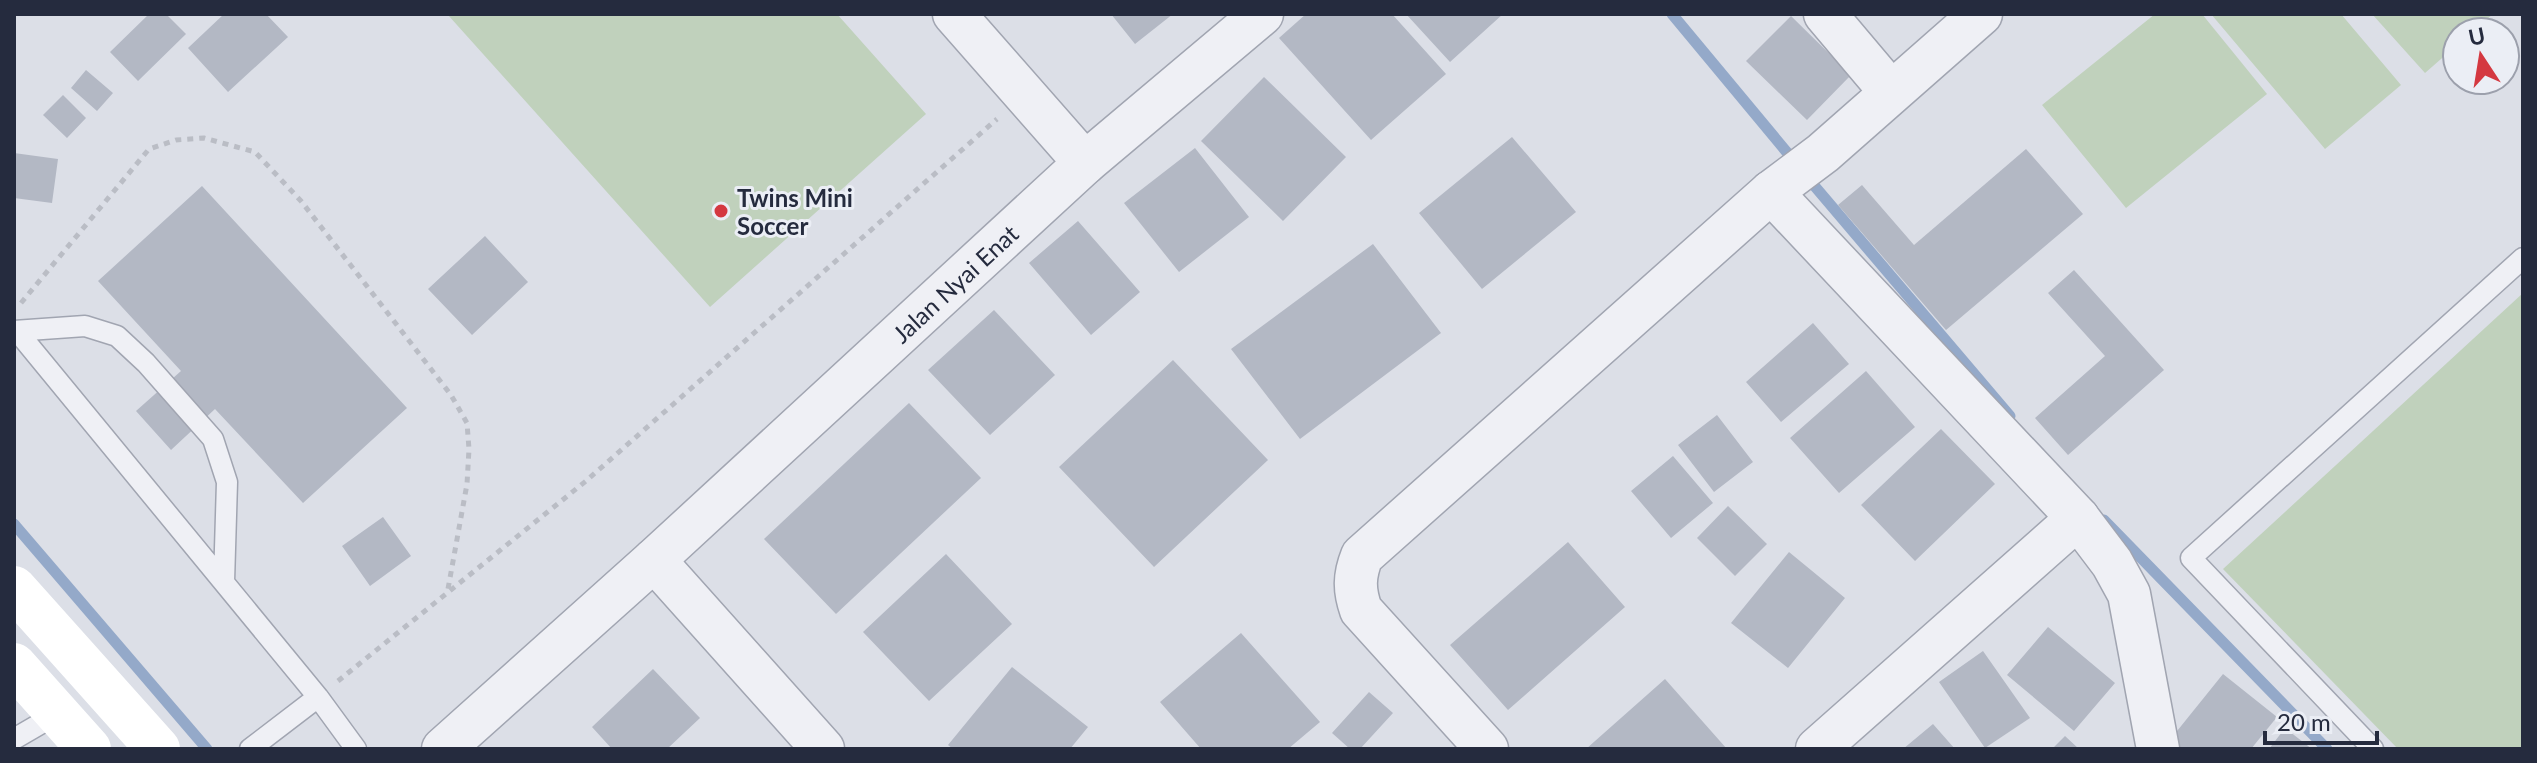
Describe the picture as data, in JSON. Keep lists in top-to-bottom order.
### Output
{
  "streets": {
    "street": ["Jalan Nyai Enat"]
  },
  "places": ["Twins Mini Soccer"],
  "scale_bar": "20 m",
  "north": "top"
}
